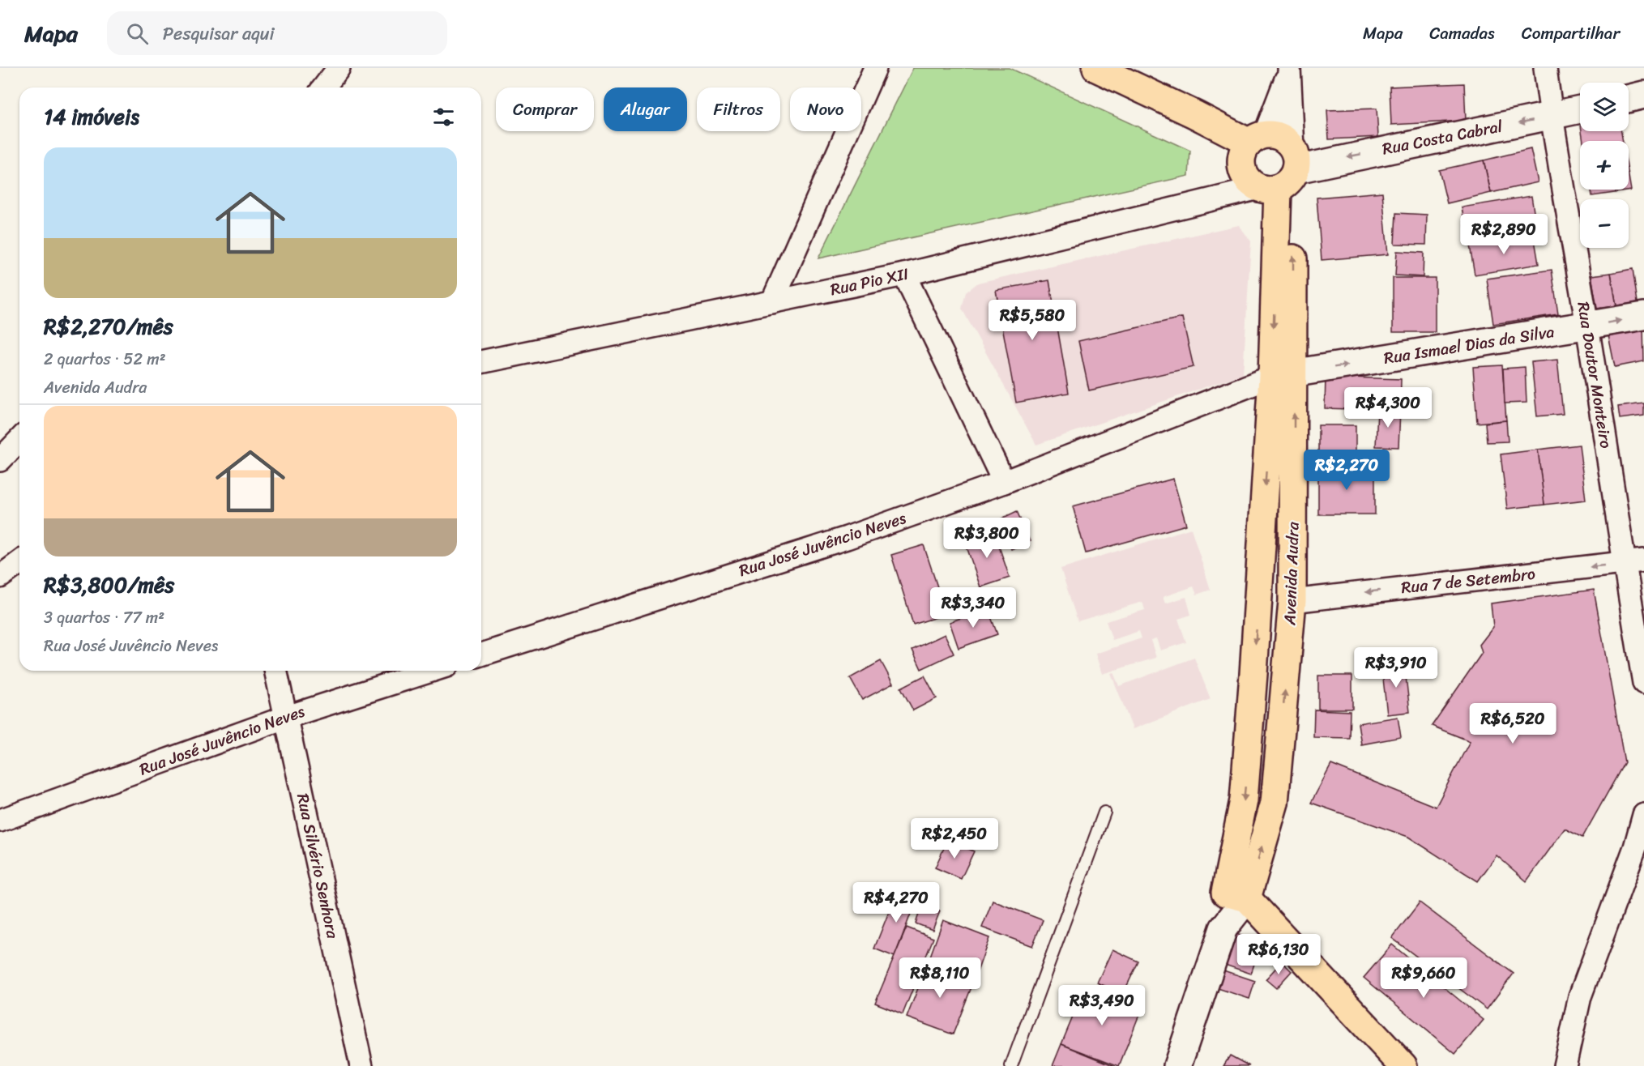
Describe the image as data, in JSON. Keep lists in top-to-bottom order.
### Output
{
  "streets": {
    "main road": ["Avenida Audra"],
    "street": [
      "Rua Costa Cabral",
      "Rua Pio XII",
      "Rua Ismael Dias da Silva",
      "Rua Doutor Monteiro",
      "Rua José Juvêncio Neves",
      "Rua 7 de Setembro",
      "Rua Silvério Senhora"
    ]
  },
  "crossings": [
    ["Rua Costa Cabral", "Rua Pio XII"],
    ["Rua Costa Cabral", "Rua Doutor Monteiro"],
    ["Rua Costa Cabral", "Avenida Audra"],
    ["Rua Pio XII", "Avenida Audra"],
    ["Rua Ismael Dias da Silva", "Rua Doutor Monteiro"],
    ["Rua Ismael Dias da Silva", "Rua José Juvêncio Neves"],
    ["Rua Ismael Dias da Silva", "Avenida Audra"],
    ["Rua Doutor Monteiro", "Rua 7 de Setembro"],
    ["Rua José Juvêncio Neves", "Avenida Audra"],
    ["Rua José Juvêncio Neves", "Rua Silvério Senhora"],
    ["Avenida Audra", "Rua 7 de Setembro"]
  ],
  "one_way": ["Rua Costa Cabral", "Rua Ismael Dias da Silva", "Rua 7 de Setembro"],
  "page": {
    "header": "Mapa",
    "search": "Pesquisar aqui",
    "nav": ["Mapa", "Camadas", "Compartilhar"],
    "map_buttons": ["+", "−"],
    "chip": [
      "Comprar",
      "Alugar",
      "Filtros",
      "Novo"
    ],
    "heading": "14 imóveis",
    "list": [
      {
        "name": "R$2,270/mês",
        "note": "2 quartos · 52 m² · Avenida Audra"
      },
      {
        "name": "R$3,800/mês",
        "note": "3 quartos · 77 m² · Rua José Juvêncio Neves"
      }
    ],
    "price": [
      "R$2,890",
      "R$5,580",
      "R$4,300",
      "R$2,270",
      "R$3,800",
      "R$3,340",
      "R$3,910",
      "R$6,520",
      "R$2,450",
      "R$4,270",
      "R$6,130",
      "R$8,110",
      "R$9,660",
      "R$3,490"
    ]
  }
}
